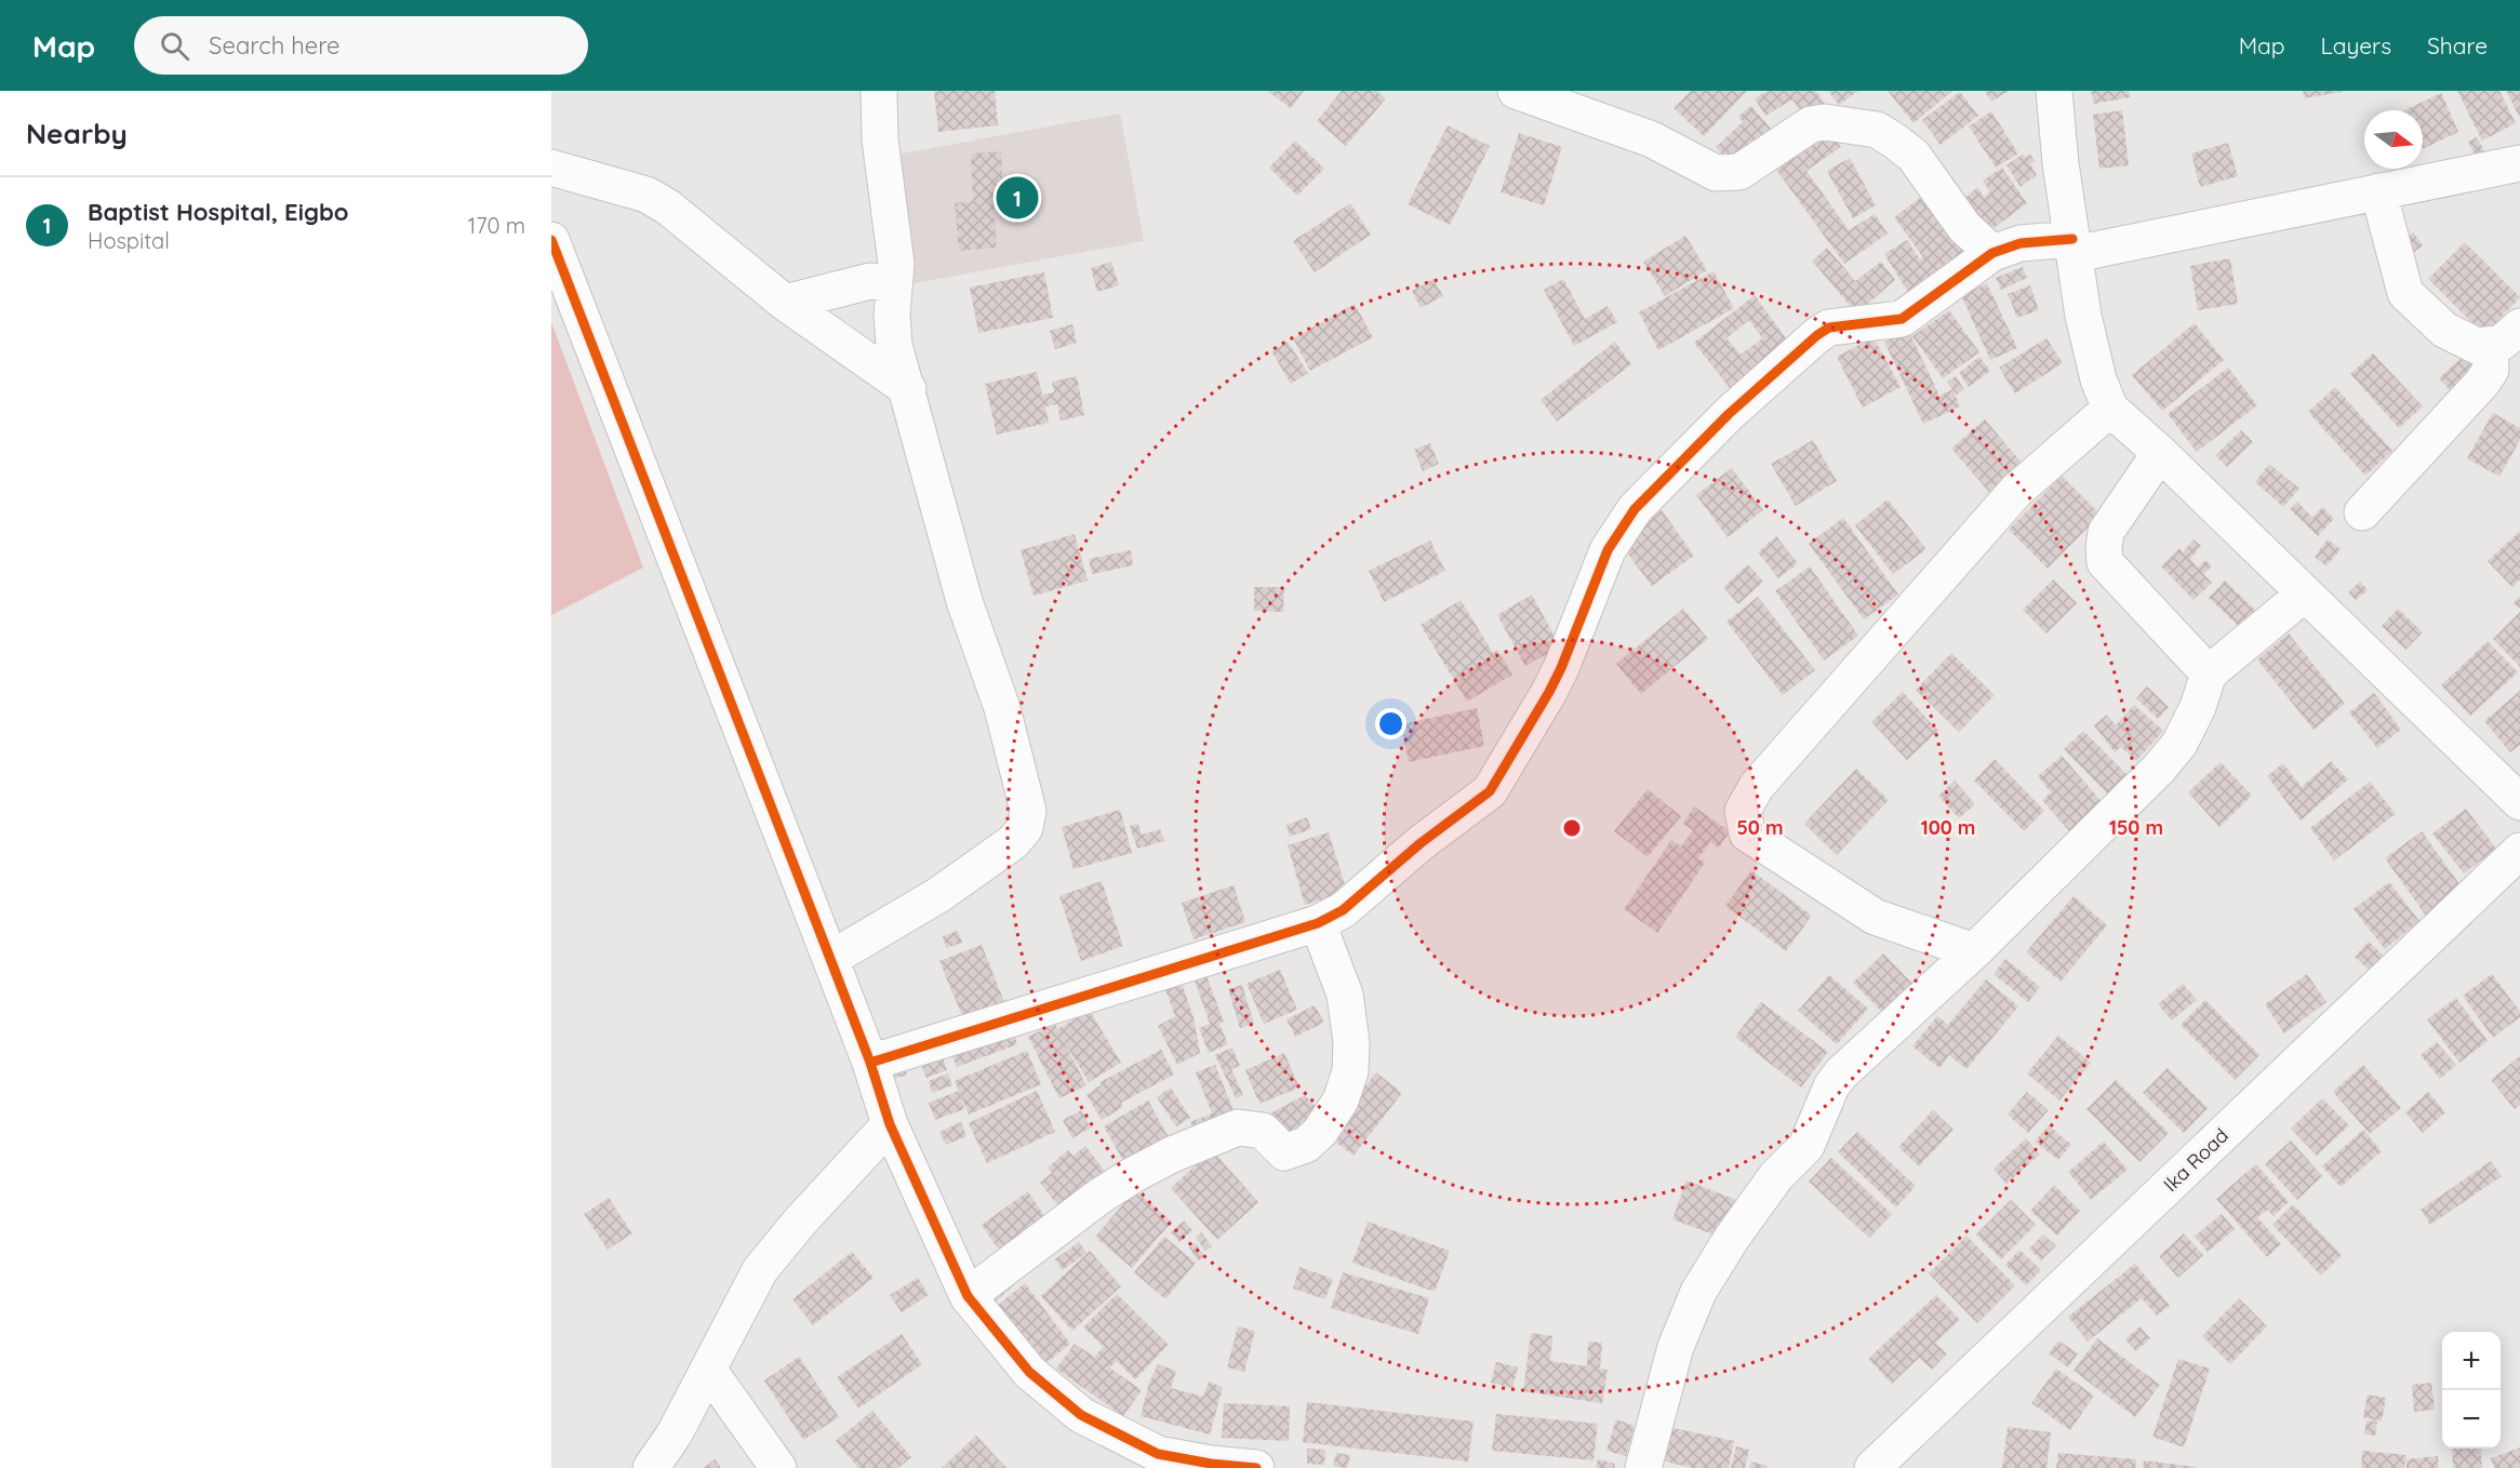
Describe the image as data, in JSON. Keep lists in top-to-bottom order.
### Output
{
  "streets": {
    "street": ["Ika Road"]
  },
  "north": "right",
  "page": {
    "header": "Map",
    "search": "Search here",
    "nav": ["Map", "Layers", "Share"],
    "heading": "Nearby",
    "pins": "1",
    "list": [
      {
        "mark": "1",
        "name": "Baptist Hospital, Eigbo",
        "note": "Hospital",
        "value": "170 m"
      }
    ],
    "map_buttons": ["+", "−"]
  },
  "rings": ["50 m", "100 m", "150 m"]
}
